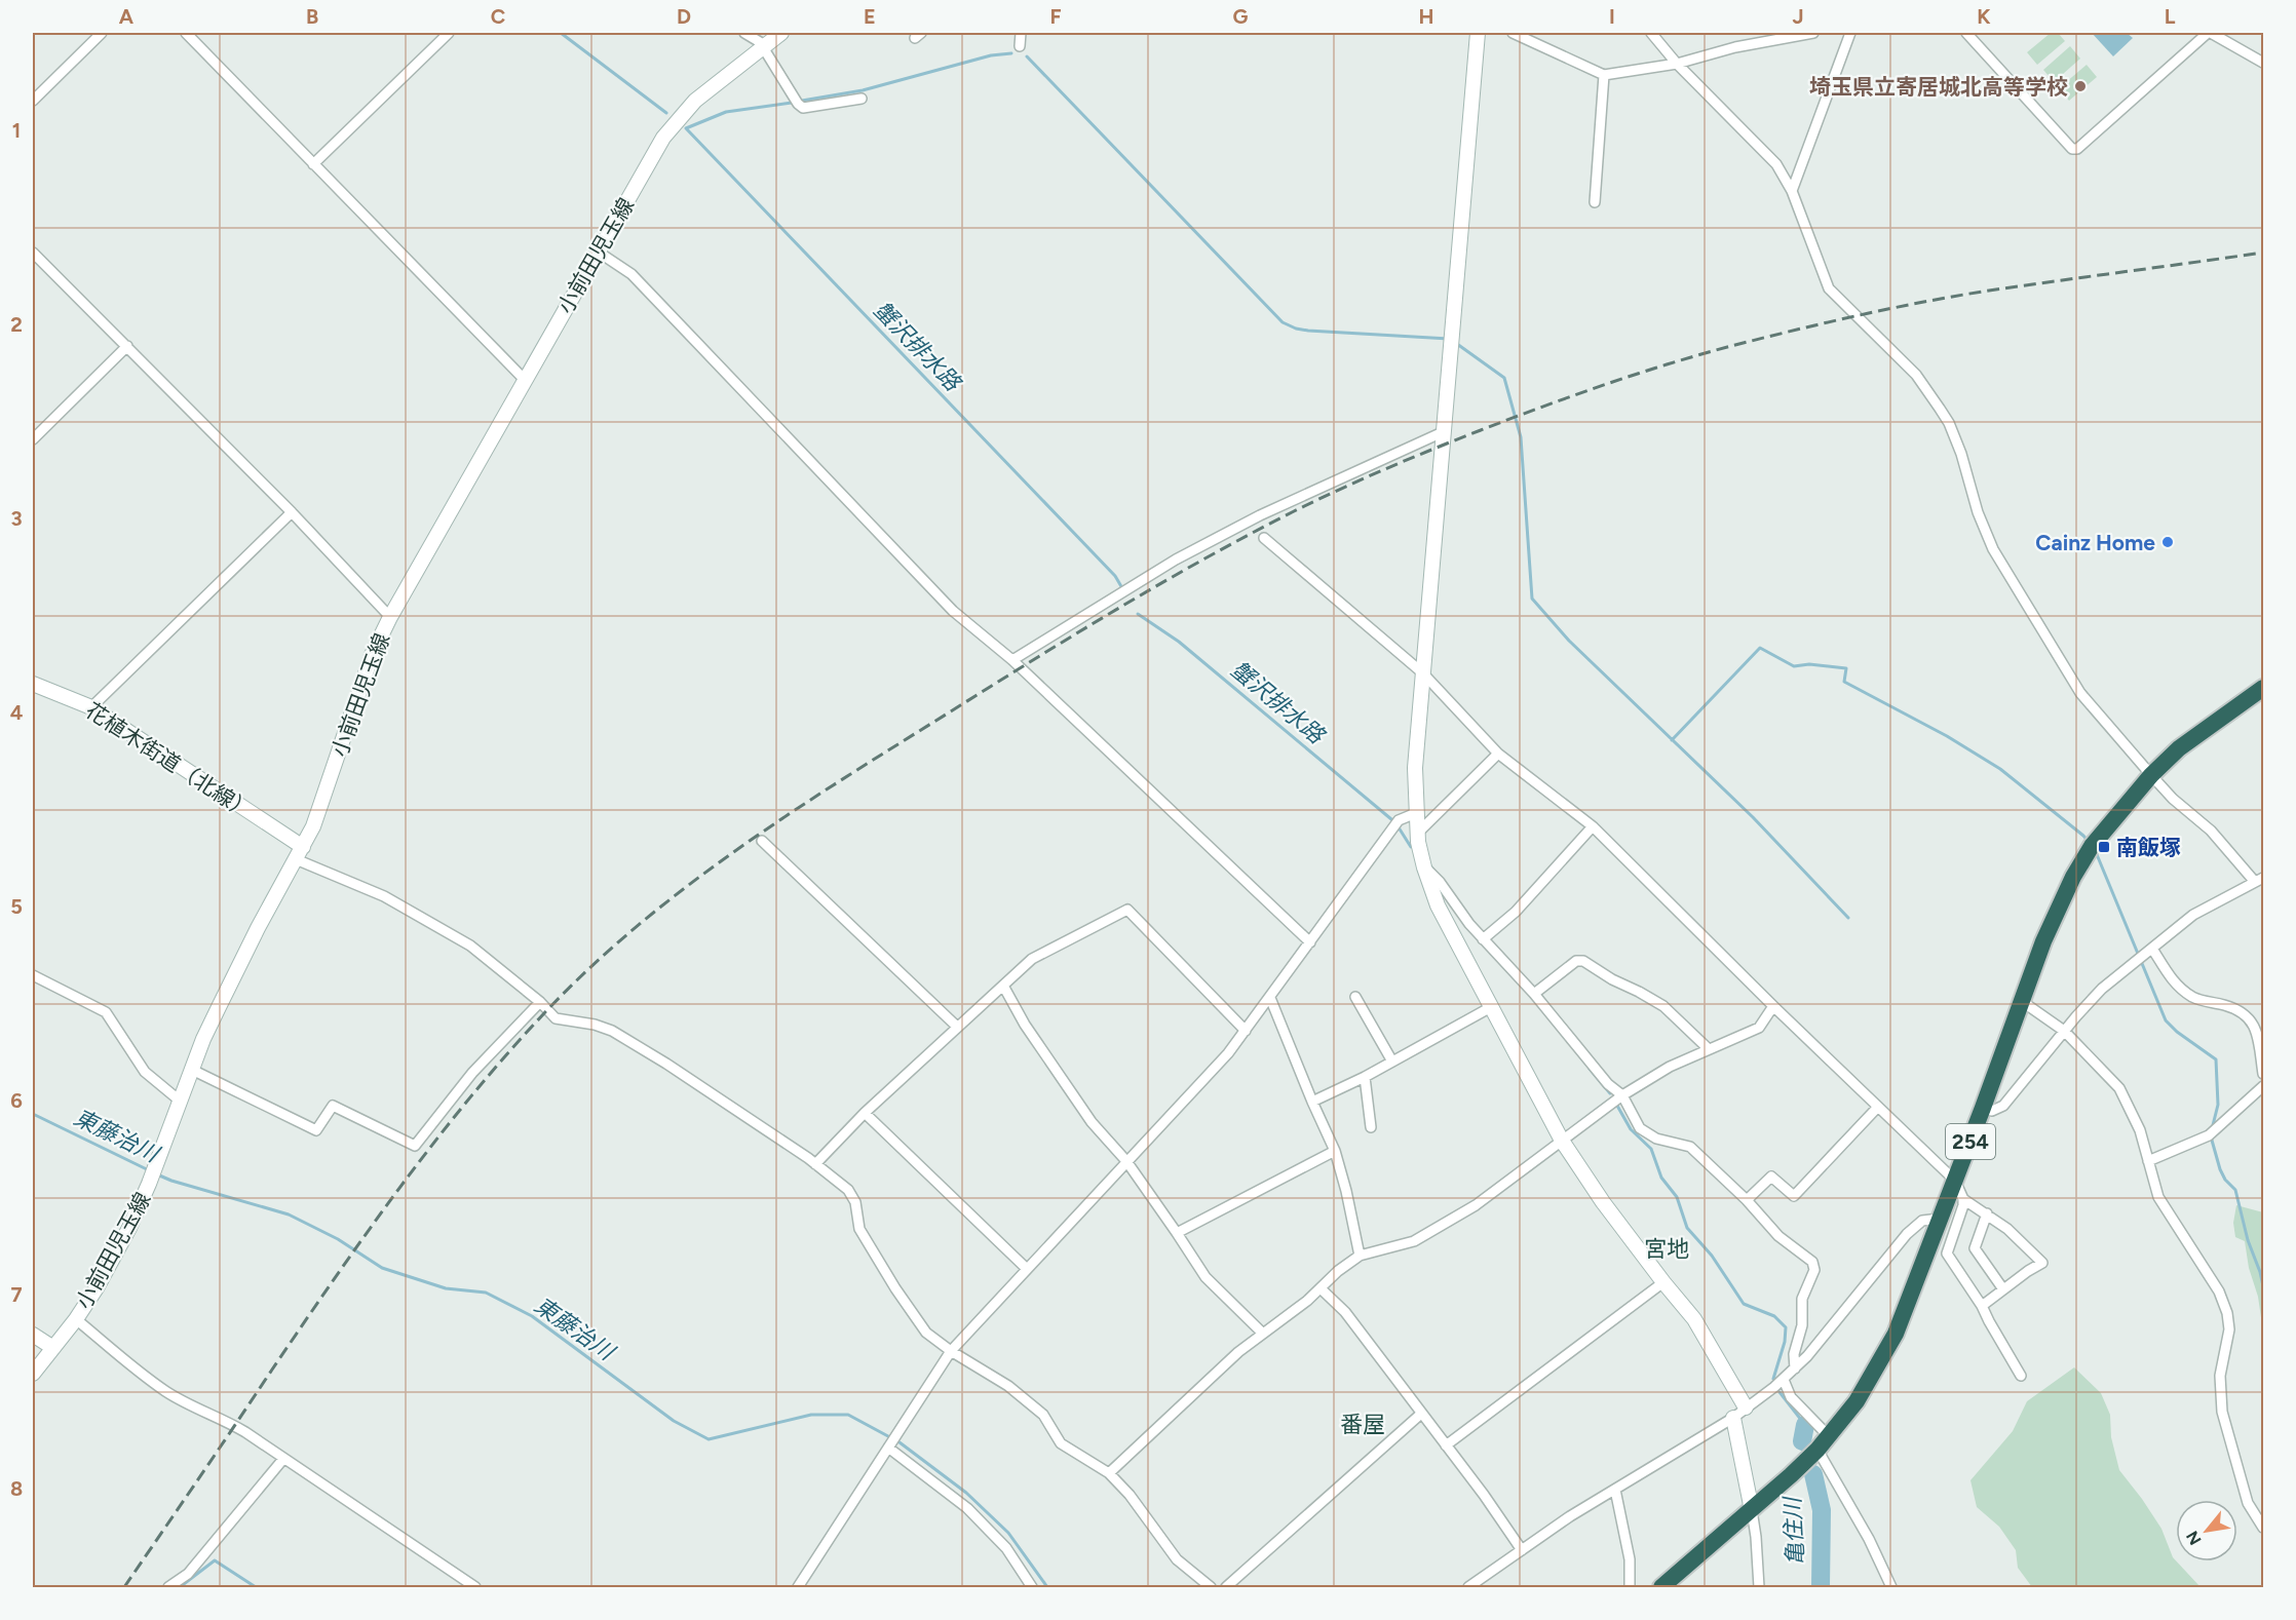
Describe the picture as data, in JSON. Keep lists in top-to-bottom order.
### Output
{
  "streets": {
    "highway": ["254"],
    "street": ["小前田児玉線", "花植木街道（北線）"]
  },
  "crossings": [
    ["小前田児玉線", "花植木街道（北線）"]
  ],
  "districts": ["宮地", "番屋"],
  "water": ["蟹沢排水路", "東藤治川", "亀住川"],
  "places": {
    "other": ["埼玉県立寄居城北高等学校", "Cainz Home"],
    "transit": ["南飯塚"]
  },
  "north": "bottom left",
  "grid": {
    "columns": [
      "A",
      "B",
      "C",
      "D",
      "E",
      "F",
      "G",
      "H",
      "I",
      "J",
      "K",
      "L"
    ],
    "rows": [
      "1",
      "2",
      "3",
      "4",
      "5",
      "6",
      "7",
      "8"
    ]
  }
}
